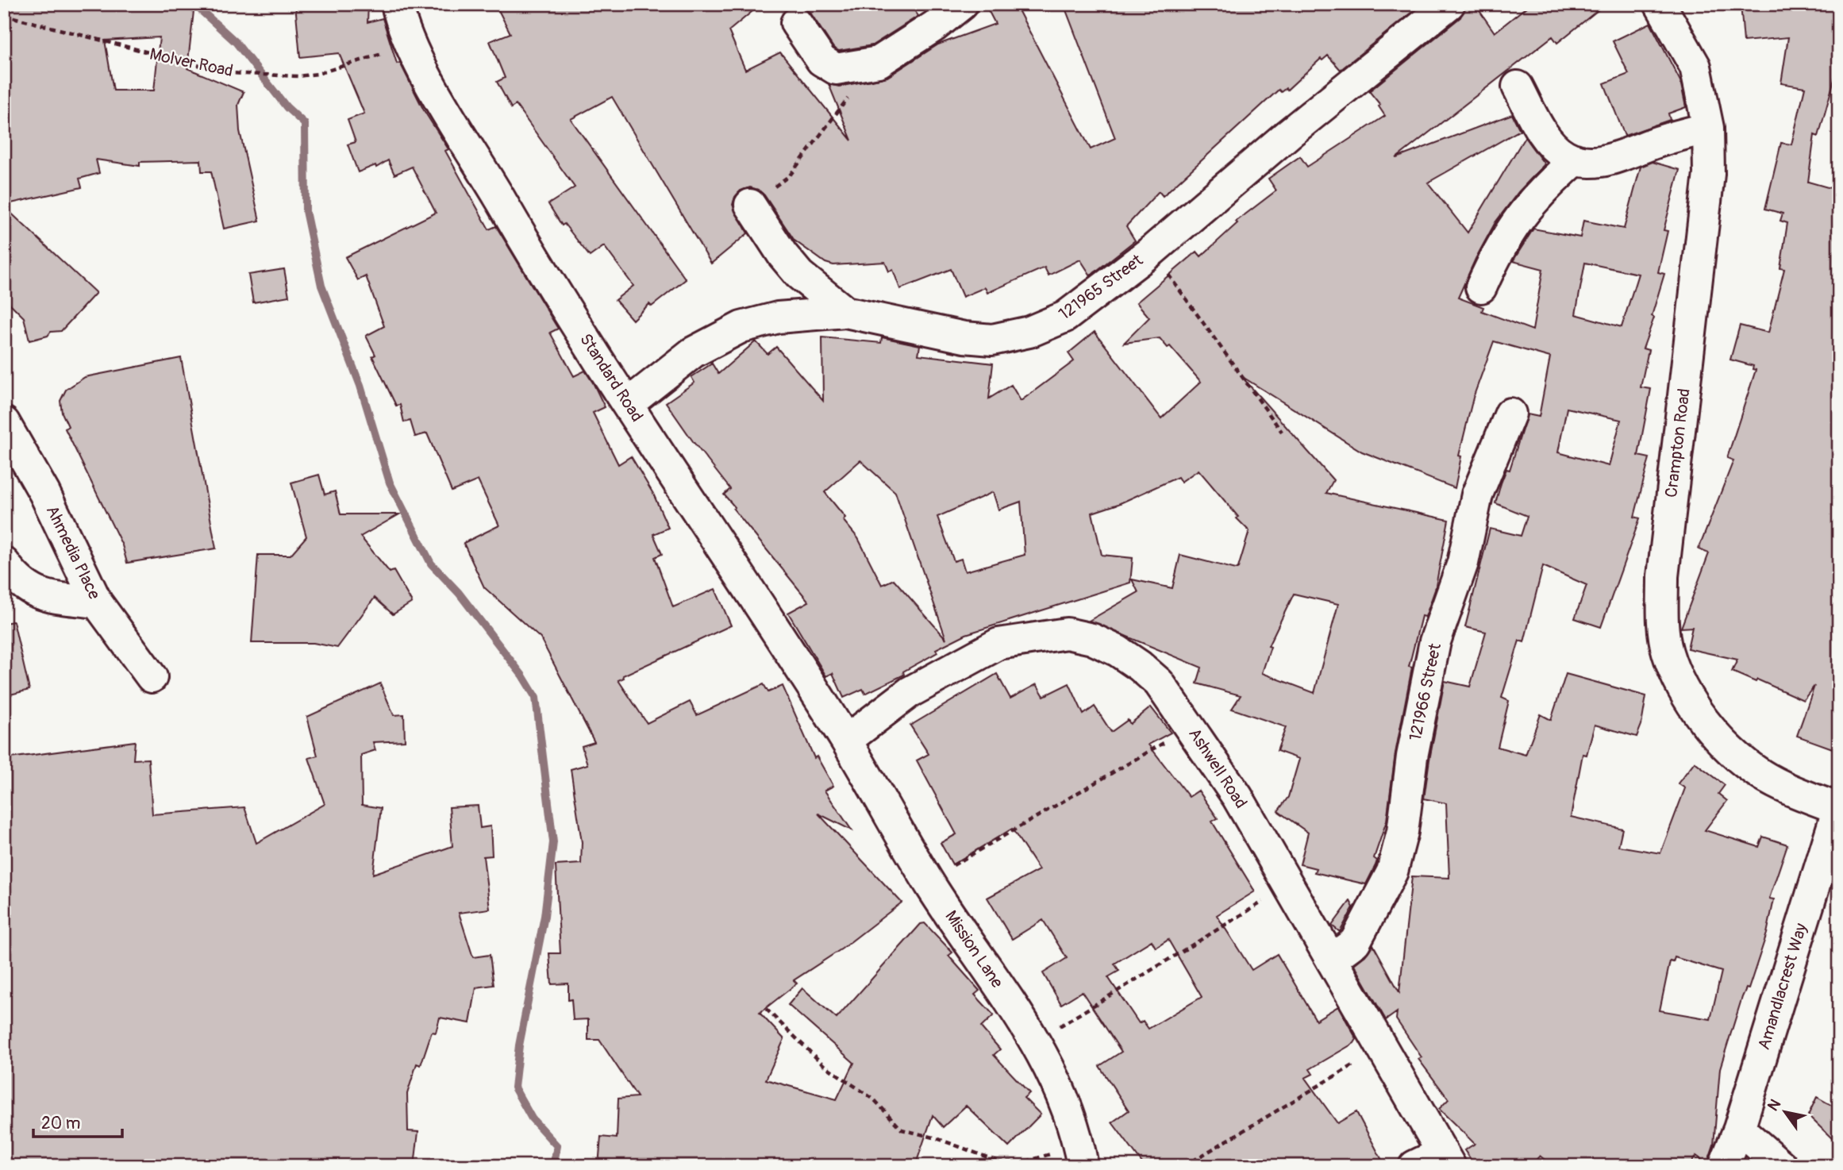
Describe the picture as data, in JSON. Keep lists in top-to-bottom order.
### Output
{
  "streets": {
    "street": [
      "121965 Street",
      "Standard Road",
      "Crampton Road",
      "Ahmedia Place",
      "121966 Street",
      "Ashwell Road",
      "Mission Lane",
      "Amandlacrest Way"
    ],
    "path": ["Molver Road"]
  },
  "crossings": [
    ["Molver Road", "Standard Road"],
    ["121965 Street", "Standard Road"],
    ["Standard Road", "Ashwell Road"],
    ["Standard Road", "Mission Lane"],
    ["Crampton Road", "Amandlacrest Way"],
    ["121966 Street", "Ashwell Road"],
    ["Ashwell Road", "Mission Lane"]
  ],
  "scale_bar": "20 m",
  "north": "top left"
}
